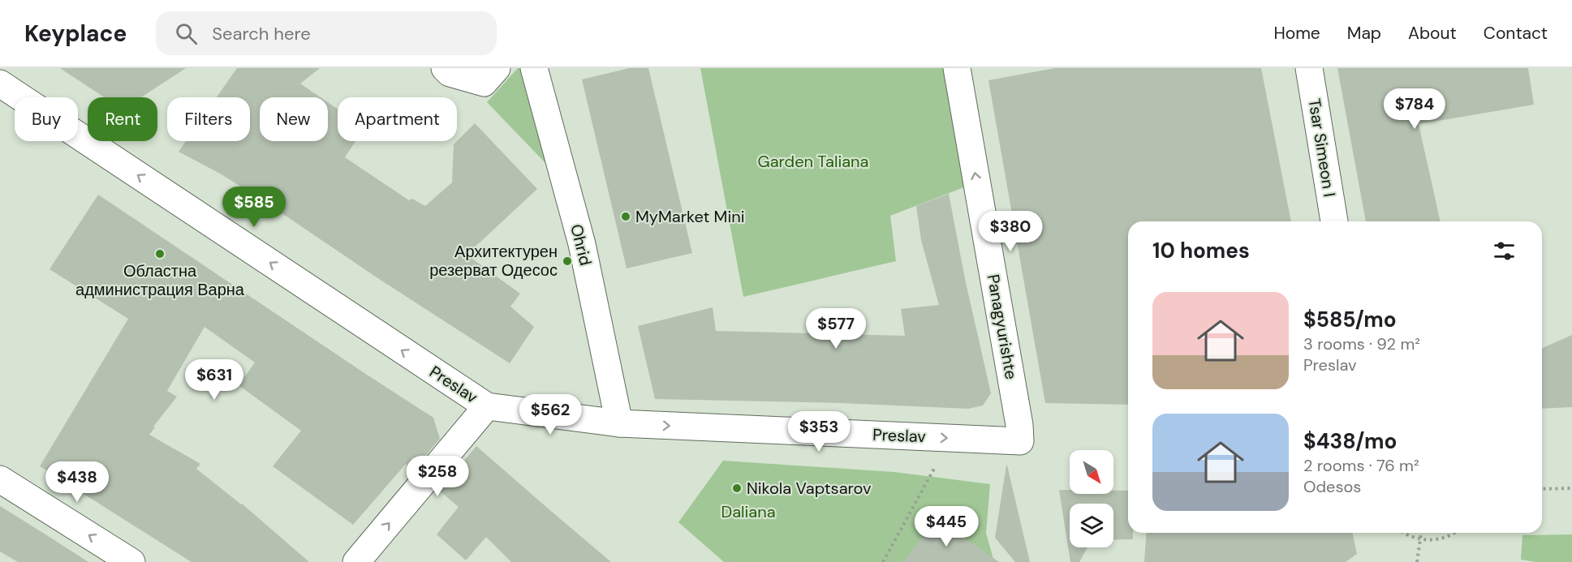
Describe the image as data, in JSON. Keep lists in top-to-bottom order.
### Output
{
  "streets": {
    "street": [
      "Tsar Simeon I",
      "Ohrid",
      "Panagyurishte",
      "Preslav"
    ]
  },
  "crossings": [
    ["Ohrid", "Preslav"],
    ["Panagyurishte", "Preslav"]
  ],
  "one_way": ["Panagyurishte"],
  "parks": ["Garden Taliana", "Daliana"],
  "places": [
    "MyMarket Mini",
    "Областна администрация Варна",
    "Архитектурен резерват Одесос",
    "Nikola Vaptsarov"
  ],
  "north": "bottom right",
  "page": {
    "header": "Keyplace",
    "search": "Search here",
    "nav": [
      "Home",
      "Map",
      "About",
      "Contact"
    ],
    "price": [
      "$784",
      "$585",
      "$380",
      "$577",
      "$631",
      "$562",
      "$353",
      "$258",
      "$438",
      "$445"
    ],
    "chip": [
      "Buy",
      "Rent",
      "Filters",
      "New",
      "Apartment"
    ],
    "heading": "10 homes",
    "list": [
      {
        "name": "$585/mo",
        "note": "3 rooms · 92 m² · Preslav"
      },
      {
        "name": "$438/mo",
        "note": "2 rooms · 76 m² · Odesos"
      }
    ]
  }
}
